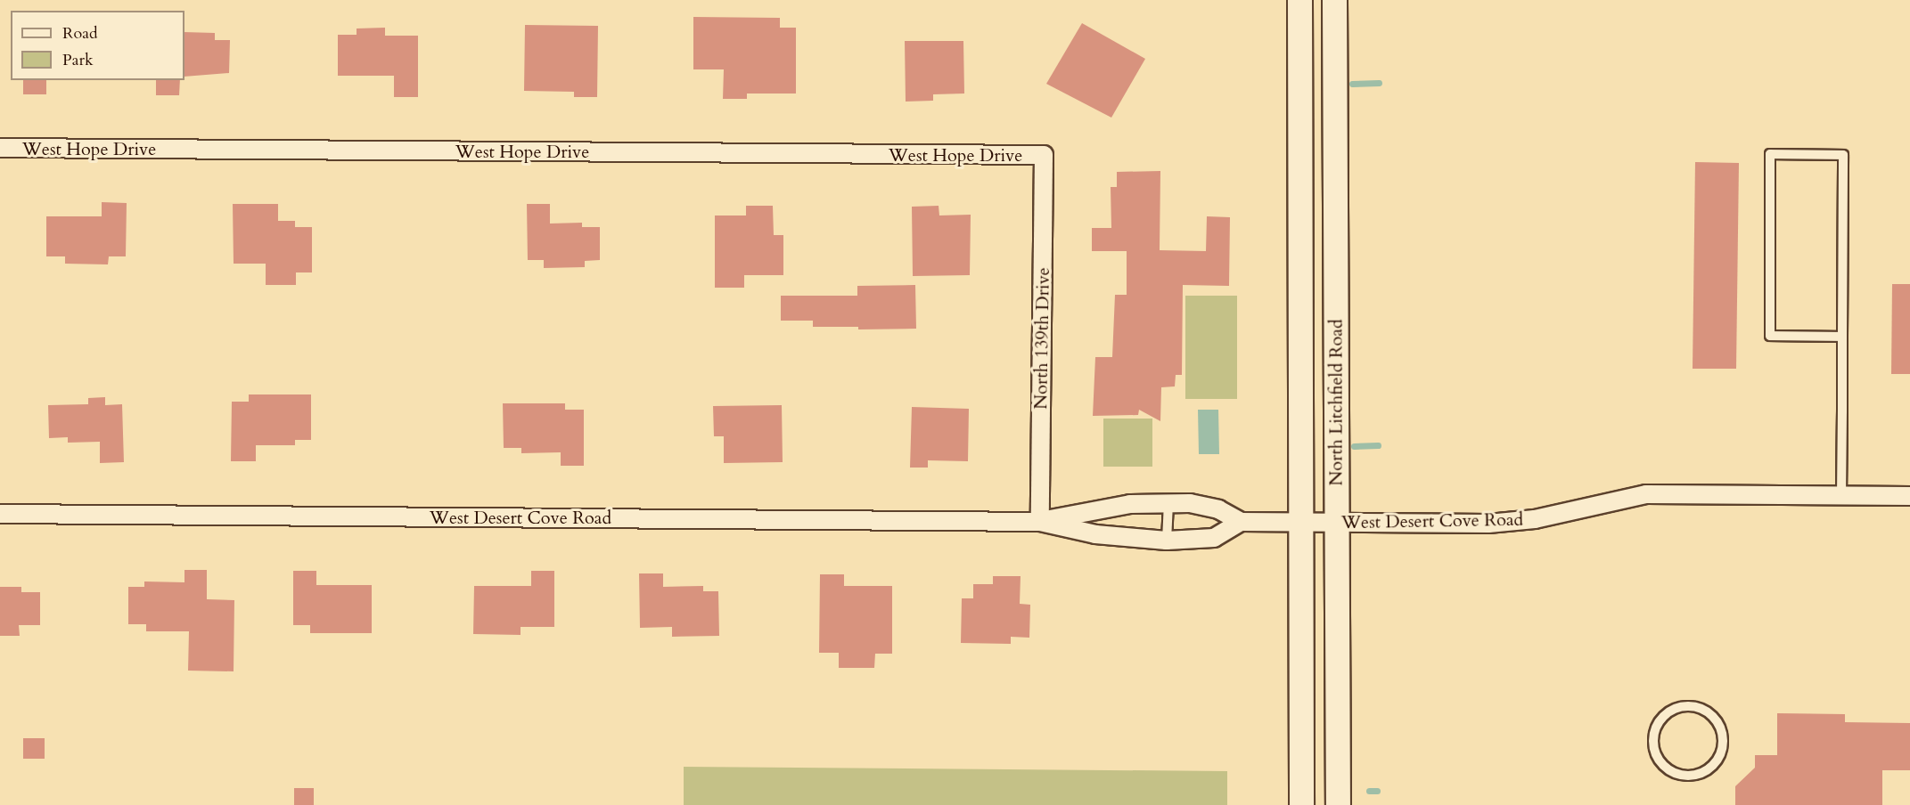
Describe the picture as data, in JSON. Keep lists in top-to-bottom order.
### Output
{
  "streets": {
    "main road": ["North Litchfield Road"],
    "street": ["West Hope Drive", "North 139th Drive", "West Desert Cove Road"]
  },
  "crossings": [
    ["West Hope Drive", "North 139th Drive"],
    ["North 139th Drive", "West Desert Cove Road"],
    ["North Litchfield Road", "West Desert Cove Road"]
  ],
  "legend": ["Road", "Park"]
}
